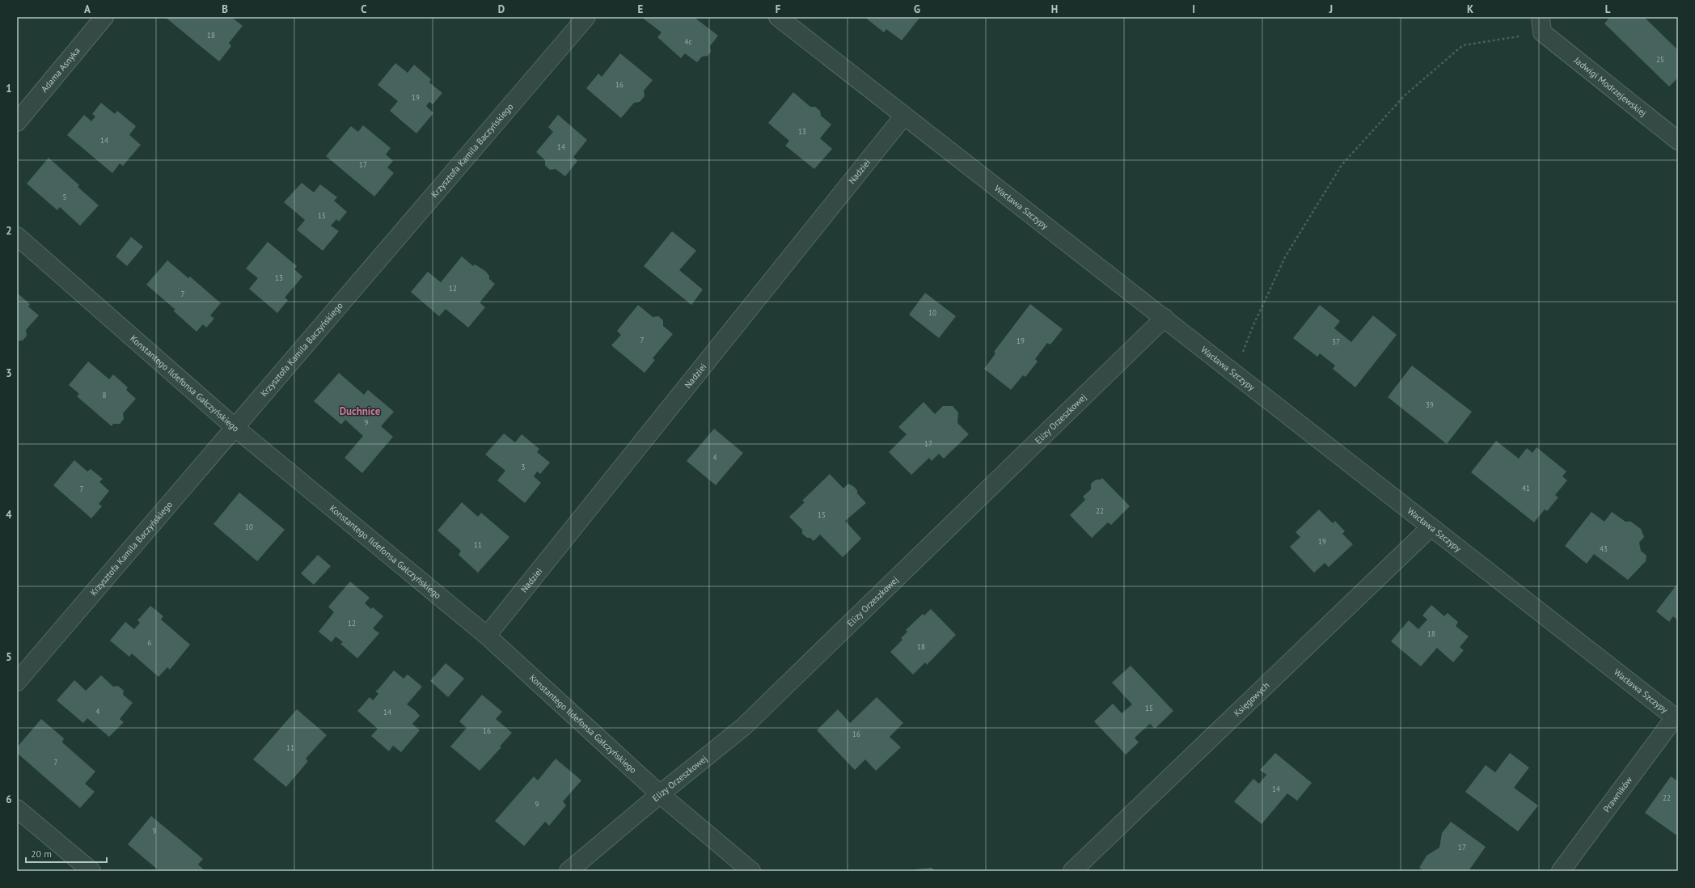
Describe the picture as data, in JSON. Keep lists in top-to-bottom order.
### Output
{
  "streets": {
    "street": [
      "Adama Asnyka",
      "Jadwigi Modrzejewskiej",
      "Krzysztofa Kamila Baczyńskiego",
      "Nadziei",
      "Wacława Szczypy",
      "Konstantego Ildefonsa Gałczyńskiego",
      "Elizy Orzeszkowej",
      "Księgowych",
      "Prawników"
    ]
  },
  "crossings": [
    ["Krzysztofa Kamila Baczyńskiego", "Konstantego Ildefonsa Gałczyńskiego"],
    ["Nadziei", "Wacława Szczypy"],
    ["Nadziei", "Konstantego Ildefonsa Gałczyńskiego"],
    ["Wacława Szczypy", "Elizy Orzeszkowej"],
    ["Wacława Szczypy", "Księgowych"],
    ["Wacława Szczypy", "Prawników"],
    ["Konstantego Ildefonsa Gałczyńskiego", "Elizy Orzeszkowej"]
  ],
  "districts": ["Duchnice"],
  "house_numbers": [
    "18",
    "4c",
    "25",
    "16",
    "19",
    "13",
    "14",
    "14",
    "17",
    "5",
    "15",
    "13",
    "12",
    "7",
    "10",
    "7",
    "19",
    "37",
    "8",
    "39",
    "9",
    "17",
    "4",
    "3",
    "41",
    "7",
    "22",
    "15",
    "10",
    "19",
    "11",
    "43",
    "12",
    "18",
    "6",
    "18",
    "15",
    "4",
    "14",
    "16",
    "16",
    "11",
    "7",
    "14",
    "22",
    "9",
    "9",
    "17"
  ],
  "scale_bar": "20 m",
  "grid": {
    "columns": [
      "A",
      "B",
      "C",
      "D",
      "E",
      "F",
      "G",
      "H",
      "I",
      "J",
      "K",
      "L"
    ],
    "rows": [
      "1",
      "2",
      "3",
      "4",
      "5",
      "6"
    ]
  }
}
